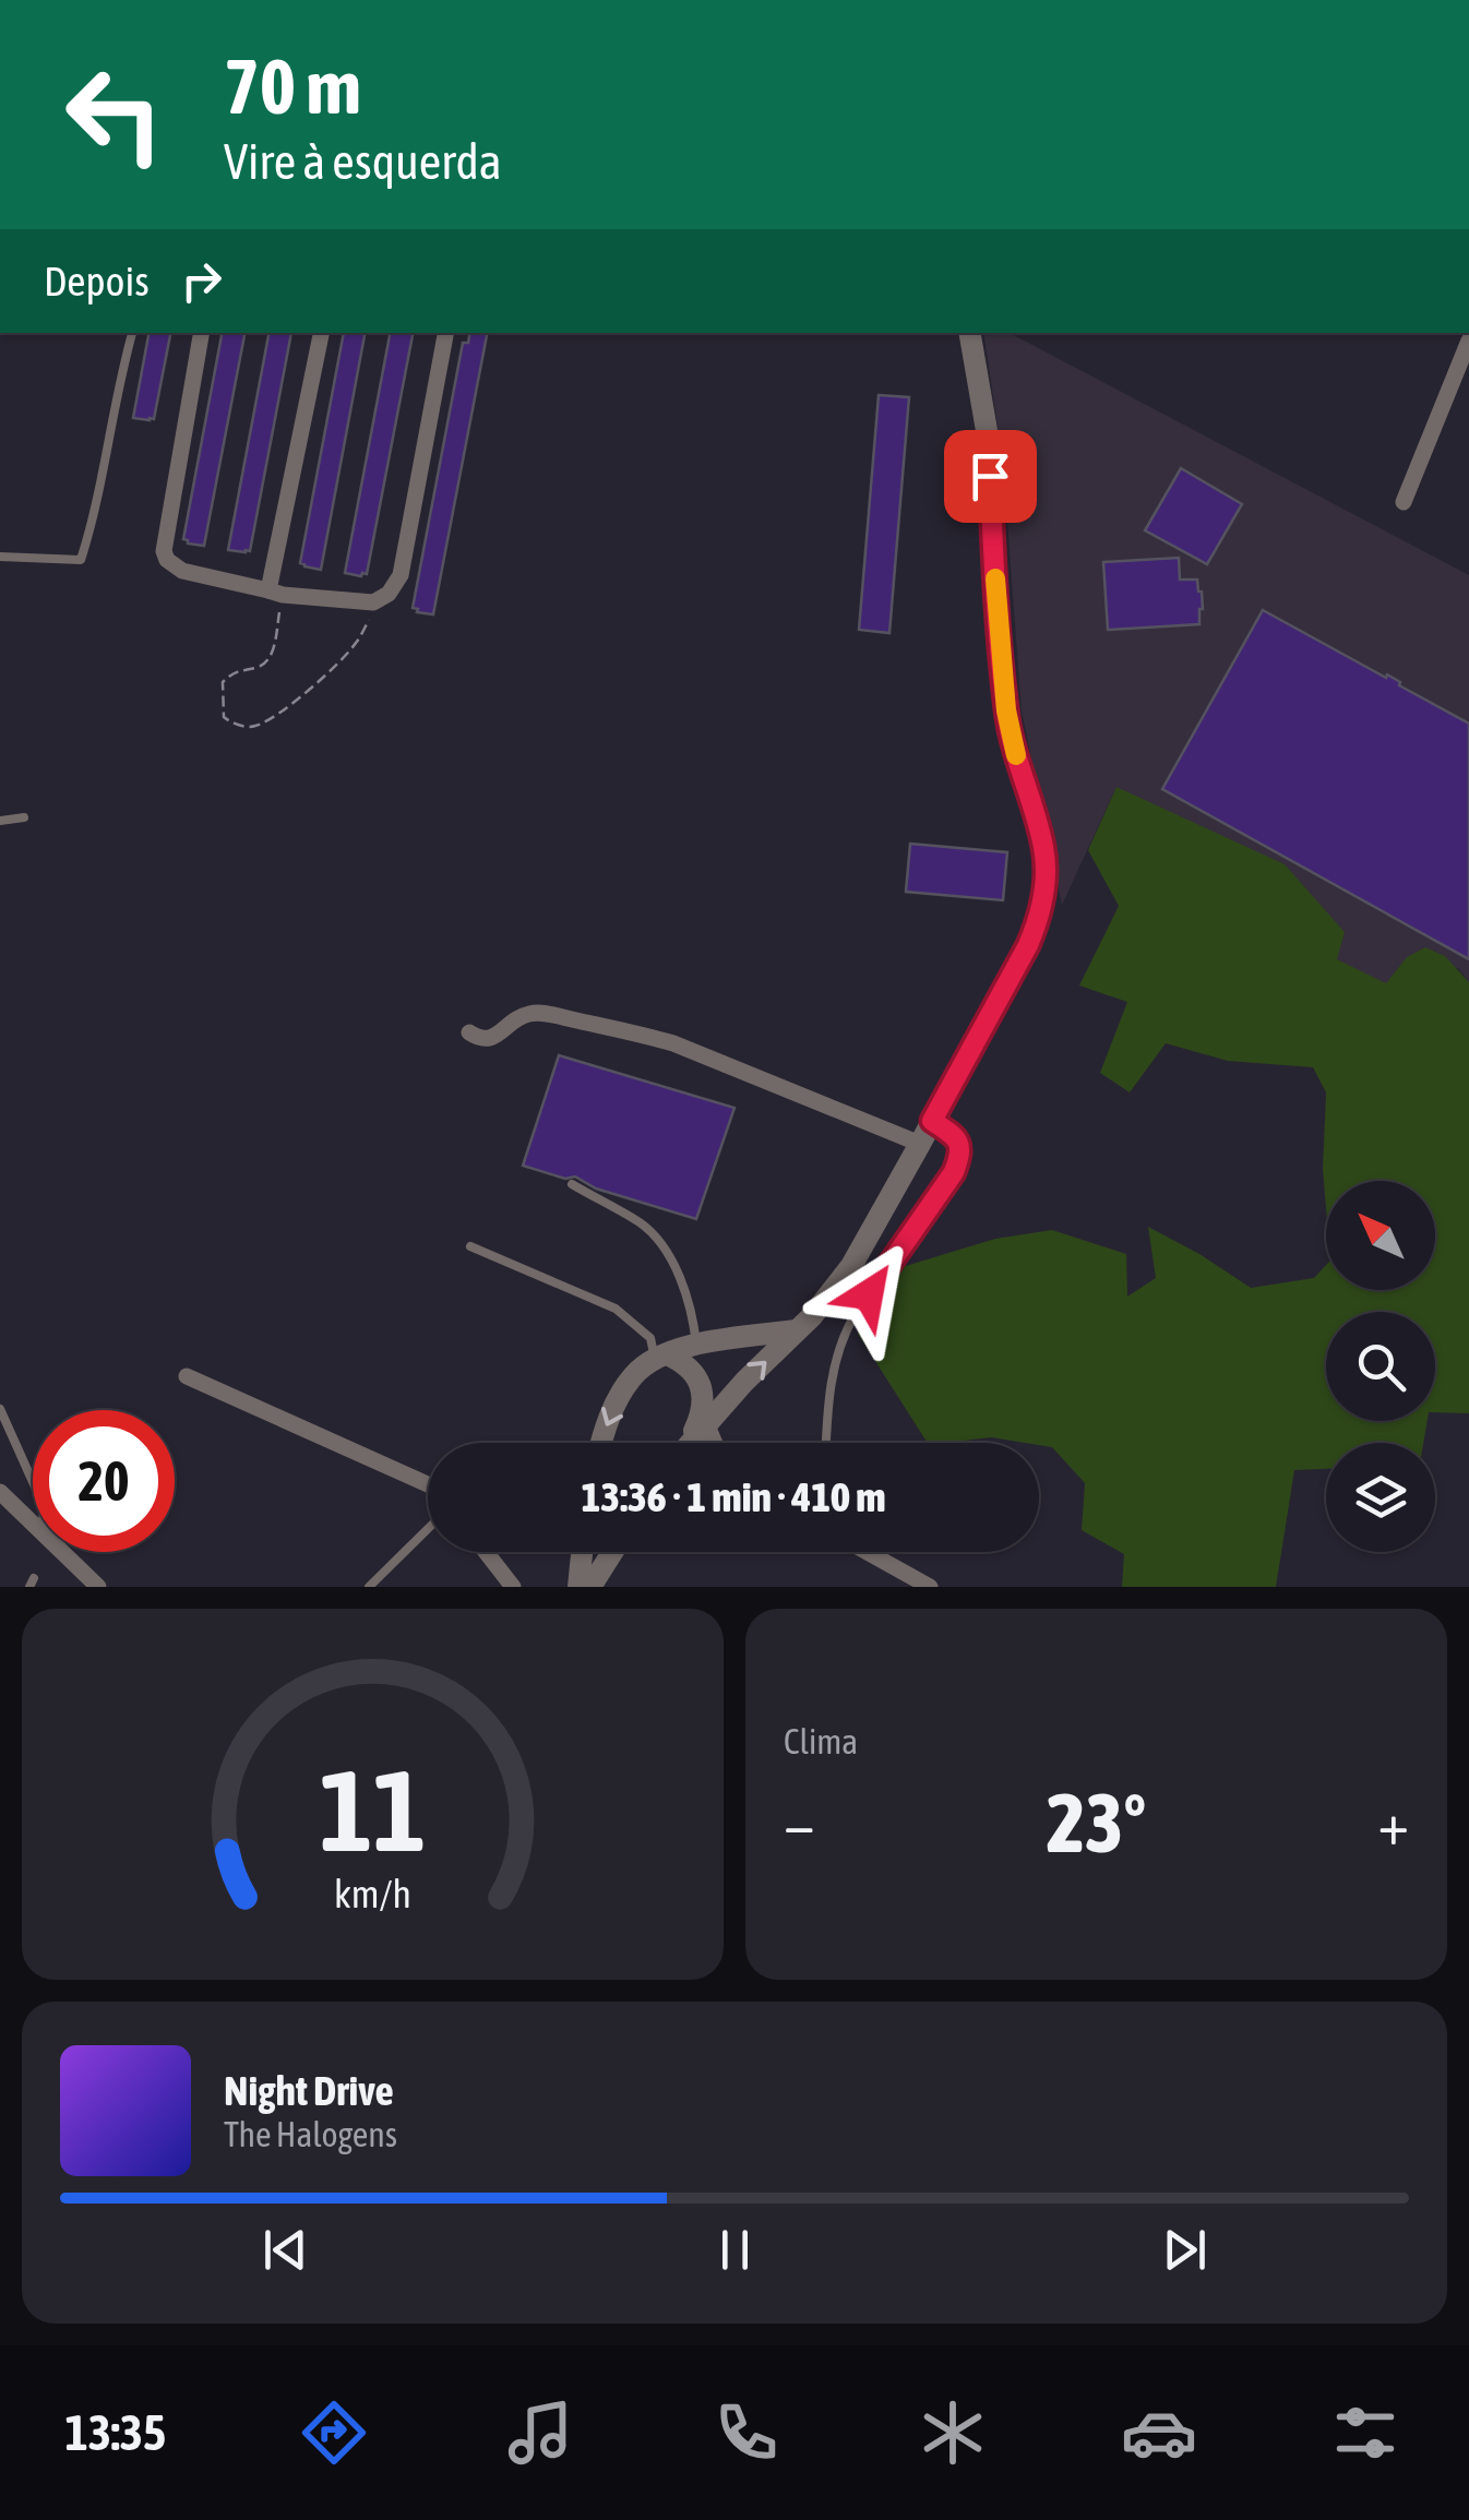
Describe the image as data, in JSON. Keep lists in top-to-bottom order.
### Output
{
  "north": "top left",
  "page": {
    "turn": ["70 m", "Vire à esquerda"],
    "then": "Depois",
    "limit": "20",
    "trip": "13:36 · 1 min · 410 m",
    "tile": "Clima",
    "heat": ["−", "23°", "+"],
    "song": ["Night Drive", "The Halogens"],
    "tabs": "13:35",
    "gauge": ["11", "km/h"]
  }
}
